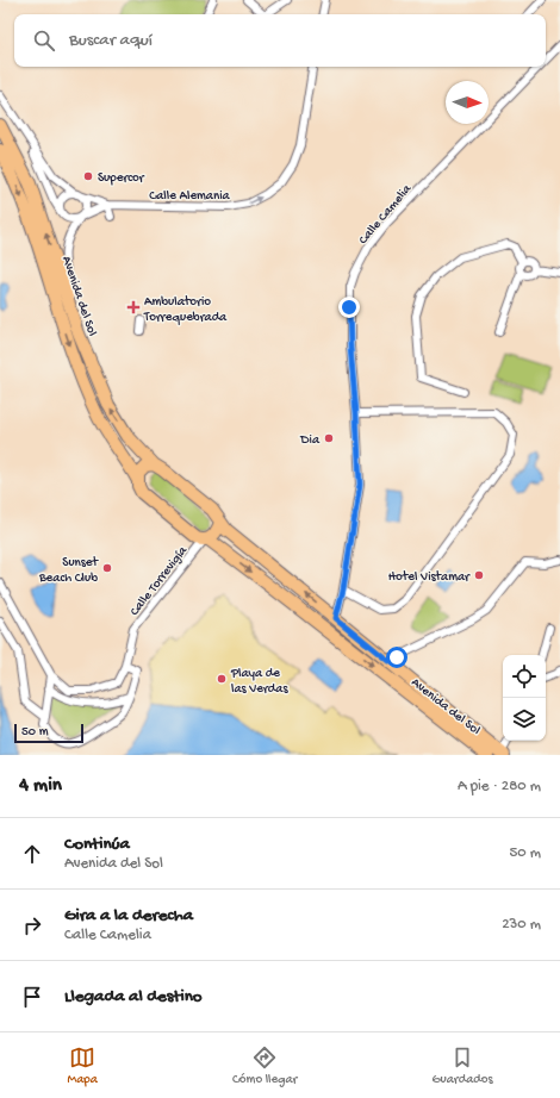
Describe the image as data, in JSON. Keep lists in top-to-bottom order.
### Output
{
  "streets": {
    "main road": ["Avenida del Sol"],
    "street": ["Calle Alemania", "Calle Camelia", "Calle Torrevigía"]
  },
  "crossings": [
    ["Calle Camelia", "Avenida del Sol"],
    ["Avenida del Sol", "Calle Torrevigía"]
  ],
  "one_way": ["Calle Alemania"],
  "places": {
    "other": [
      "Supercor",
      "Dia",
      "Sunset Beach Club",
      "Hotel Vistamar",
      "Playa de las Verdas"
    ],
    "health": ["Ambulatorio Torrequebrada"]
  },
  "scale_bar": "50 m",
  "north": "right",
  "page": {
    "search": "Buscar aquí",
    "scale": "50 m",
    "heading": ["4 min", "A pie · 280 m"],
    "list": [
      ["Continúa", "Avenida del Sol", "50 m"],
      ["Gira a la derecha", "Calle Camelia", "230 m"],
      "Llegada al destino"
    ],
    "nav": ["Mapa", "Cómo llegar", "Guardados"]
  }
}
